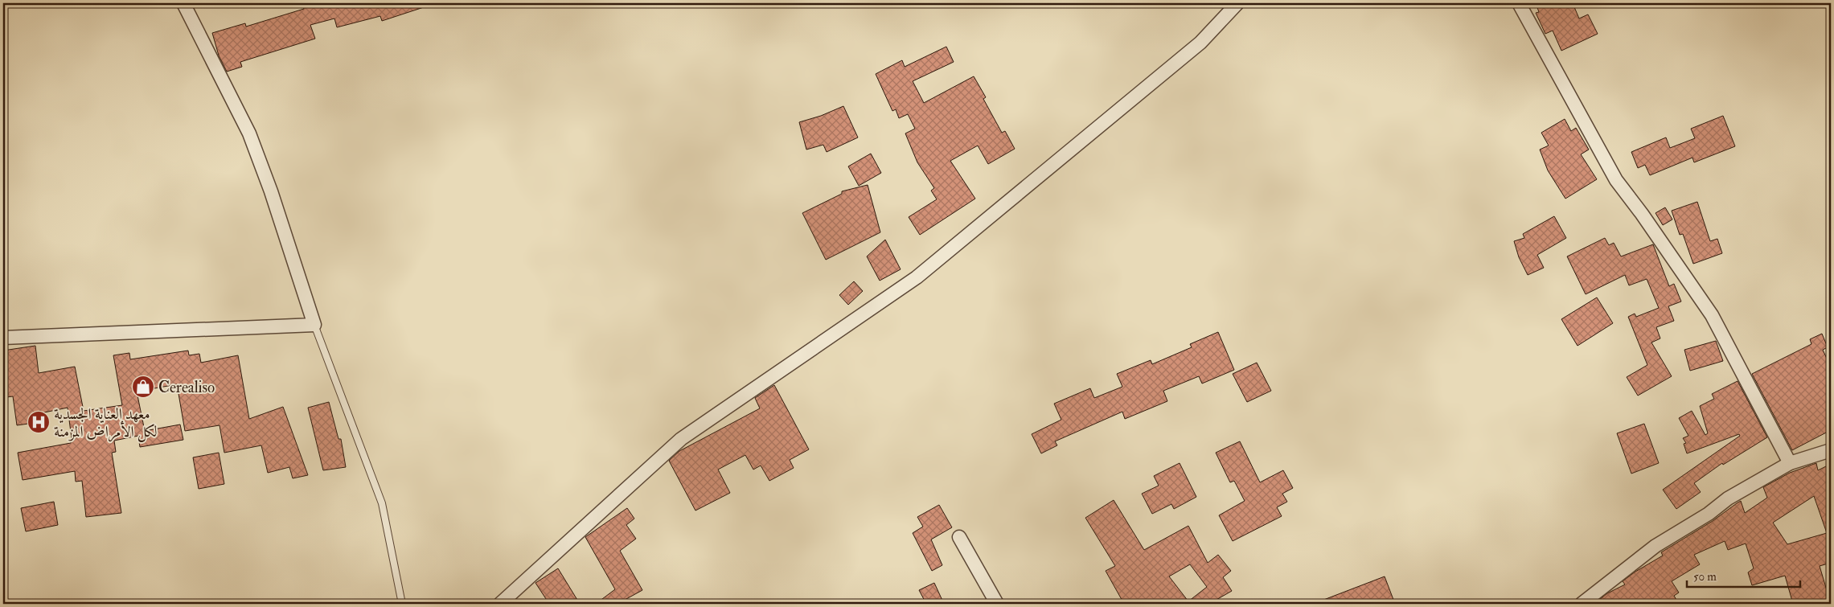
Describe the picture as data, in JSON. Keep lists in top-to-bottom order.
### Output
{
  "places": {
    "shop": ["Cerealiso"],
    "hospital": ["معهد العناية الجسدية لكل الأمراض المزمنة"]
  },
  "scale_bar": "50 m"
}
